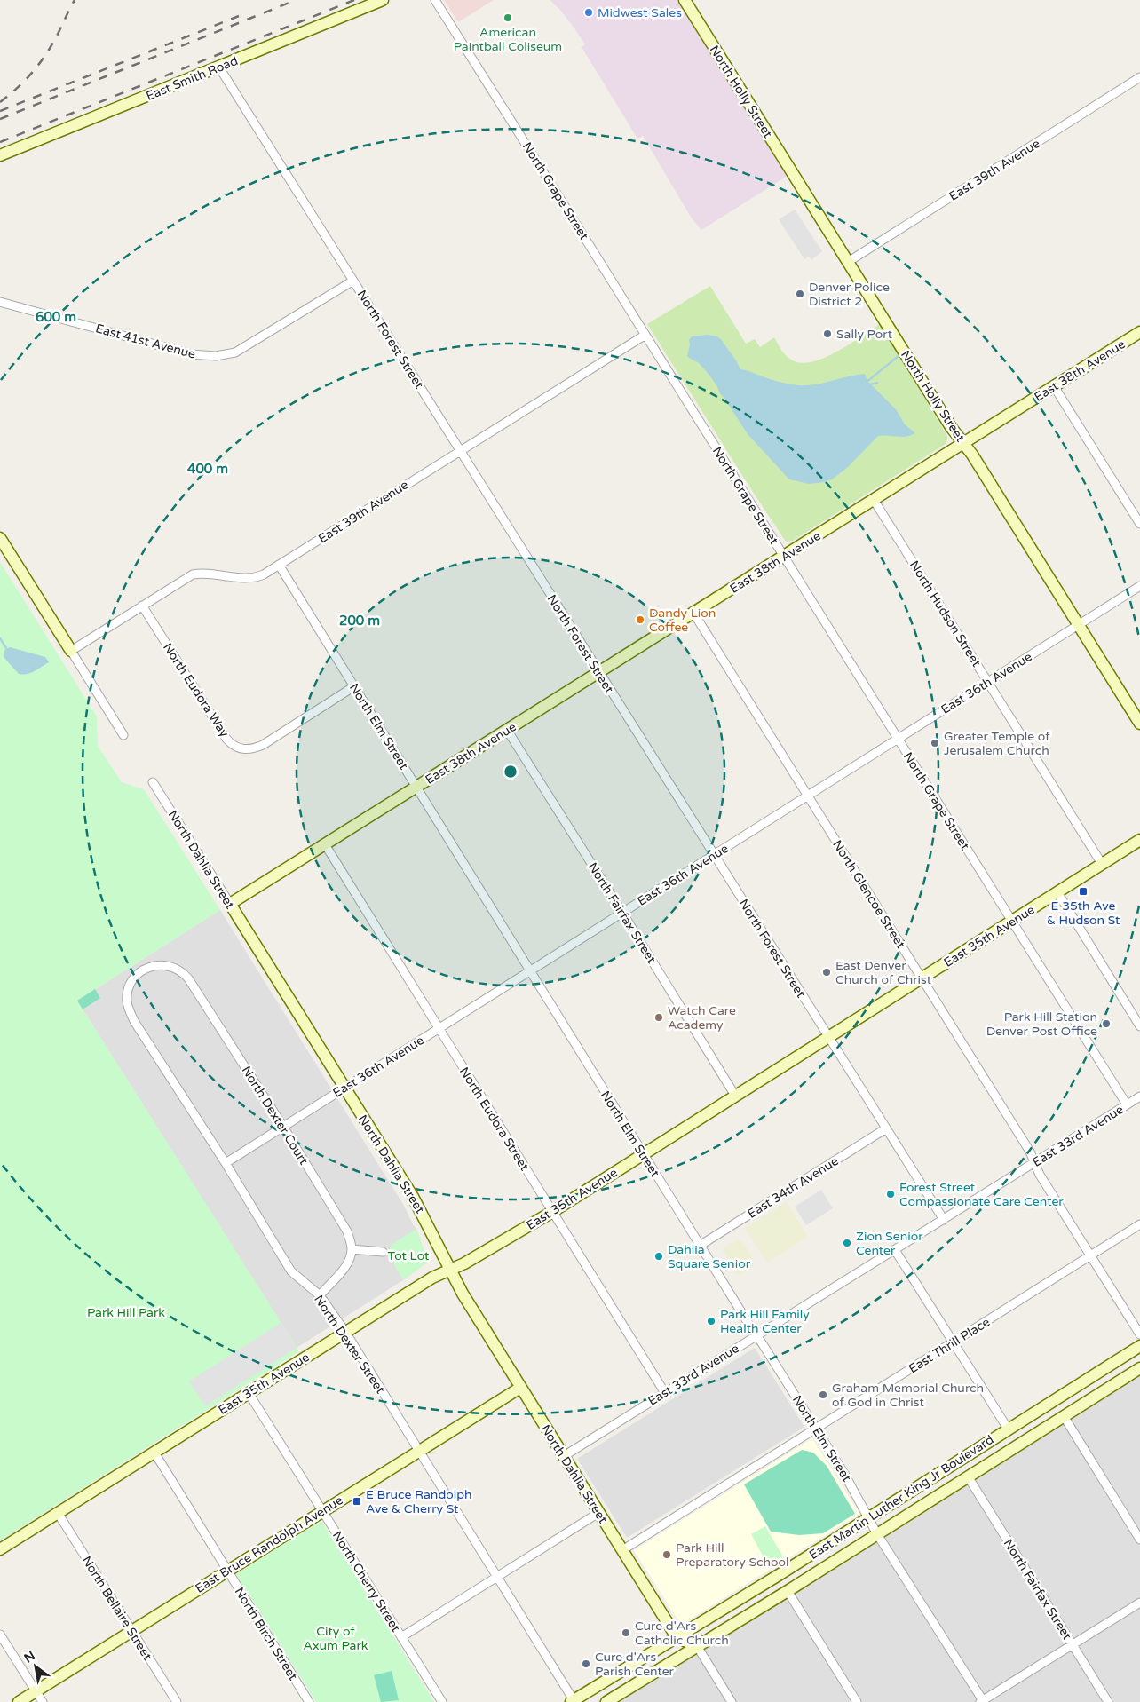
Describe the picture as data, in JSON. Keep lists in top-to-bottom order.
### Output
{
  "streets": {
    "street": [
      "East Smith Road",
      "North Holly Street",
      "East 39th Avenue",
      "North Grape Street",
      "North Forest Street",
      "East 41st Avenue",
      "East 38th Avenue",
      "North Hudson Street",
      "East 36th Avenue",
      "North Eudora Way",
      "North Elm Street",
      "North Dahlia Street",
      "North Glencoe Street",
      "North Fairfax Street",
      "East 35th Avenue",
      "North Dexter Court",
      "North Eudora Street",
      "East 33rd Avenue",
      "East 34th Avenue",
      "North Dexter Street",
      "East Thrill Place",
      "East Martin Luther King Jr Boulevard",
      "East Bruce Randolph Avenue",
      "North Cherry Street",
      "North Bellaire Street",
      "North Birch Street"
    ]
  },
  "crossings": [
    ["East Smith Road", "North Forest Street"],
    ["North Holly Street", "East 39th Avenue"],
    ["North Holly Street", "East 38th Avenue"],
    ["North Holly Street", "East 36th Avenue"],
    ["East 39th Avenue", "North Grape Street"],
    ["East 39th Avenue", "North Forest Street"],
    ["East 39th Avenue", "North Eudora Way"],
    ["East 39th Avenue", "North Elm Street"],
    ["North Grape Street", "East 38th Avenue"],
    ["North Grape Street", "East 36th Avenue"],
    ["North Grape Street", "East 35th Avenue"],
    ["North Grape Street", "East 33rd Avenue"],
    ["North Forest Street", "East 41st Avenue"],
    ["North Forest Street", "East 38th Avenue"],
    ["North Forest Street", "East 36th Avenue"],
    ["North Forest Street", "East 35th Avenue"],
    ["North Forest Street", "East 33rd Avenue"],
    ["North Forest Street", "East 34th Avenue"],
    ["East 38th Avenue", "North Hudson Street"],
    ["East 38th Avenue", "North Elm Street"],
    ["East 38th Avenue", "North Dahlia Street"],
    ["East 38th Avenue", "North Glencoe Street"],
    ["East 38th Avenue", "North Fairfax Street"],
    ["East 38th Avenue", "North Eudora Street"],
    ["North Hudson Street", "East 36th Avenue"],
    ["North Hudson Street", "East 35th Avenue"],
    ["East 36th Avenue", "North Elm Street"],
    ["East 36th Avenue", "North Dahlia Street"],
    ["East 36th Avenue", "North Glencoe Street"],
    ["East 36th Avenue", "North Fairfax Street"],
    ["East 36th Avenue", "North Dexter Court"],
    ["East 36th Avenue", "North Eudora Street"],
    ["East 36th Avenue", "North Dexter Street"],
    ["North Eudora Way", "North Elm Street"],
    ["North Elm Street", "East 35th Avenue"],
    ["North Elm Street", "East 33rd Avenue"],
    ["North Elm Street", "East 34th Avenue"],
    ["North Elm Street", "East Thrill Place"],
    ["North Elm Street", "East Martin Luther King Jr Boulevard"],
    ["North Dahlia Street", "East 35th Avenue"],
    ["North Dahlia Street", "East 33rd Avenue"],
    ["North Dahlia Street", "East Thrill Place"],
    ["North Dahlia Street", "East Martin Luther King Jr Boulevard"],
    ["North Dahlia Street", "East Bruce Randolph Avenue"],
    ["North Glencoe Street", "East 35th Avenue"],
    ["North Glencoe Street", "East 33rd Avenue"],
    ["North Glencoe Street", "East Thrill Place"],
    ["North Fairfax Street", "East 35th Avenue"],
    ["North Fairfax Street", "East Martin Luther King Jr Boulevard"],
    ["East 35th Avenue", "North Eudora Street"],
    ["East 35th Avenue", "North Dexter Street"],
    ["East 35th Avenue", "North Cherry Street"],
    ["East 35th Avenue", "North Bellaire Street"],
    ["East 35th Avenue", "North Birch Street"],
    ["North Dexter Court", "North Dexter Street"],
    ["North Eudora Street", "East 33rd Avenue"],
    ["North Dexter Street", "East Martin Luther King Jr Boulevard"],
    ["North Dexter Street", "East Bruce Randolph Avenue"],
    ["East Bruce Randolph Avenue", "North Cherry Street"],
    ["East Bruce Randolph Avenue", "North Bellaire Street"],
    ["East Bruce Randolph Avenue", "North Birch Street"]
  ],
  "parks": ["Tot Lot", "Park Hill Park", "City of Axum Park"],
  "places": {
    "other": [
      "Midwest Sales",
      "American Paintball Coliseum",
      "Denver Police District 2",
      "Sally Port",
      "Dandy Lion Coffee",
      "Greater Temple of Jerusalem Church",
      "East Denver Church of Christ",
      "Watch Care Academy",
      "Park Hill Station Denver Post Office",
      "Forest Street Compassionate Care Center",
      "Zion Senior Center",
      "Dahlia Square Senior",
      "Park Hill Family Health Center",
      "Graham Memorial Church of God in Christ",
      "Park Hill Preparatory School",
      "Cure d'Ars Catholic Church",
      "Cure d'Ars Parish Center"
    ],
    "transit": ["E 35th Ave & Hudson St", "E Bruce Randolph Ave & Cherry St"]
  },
  "north": "top left",
  "rings": ["600 m", "400 m", "200 m"]
}
